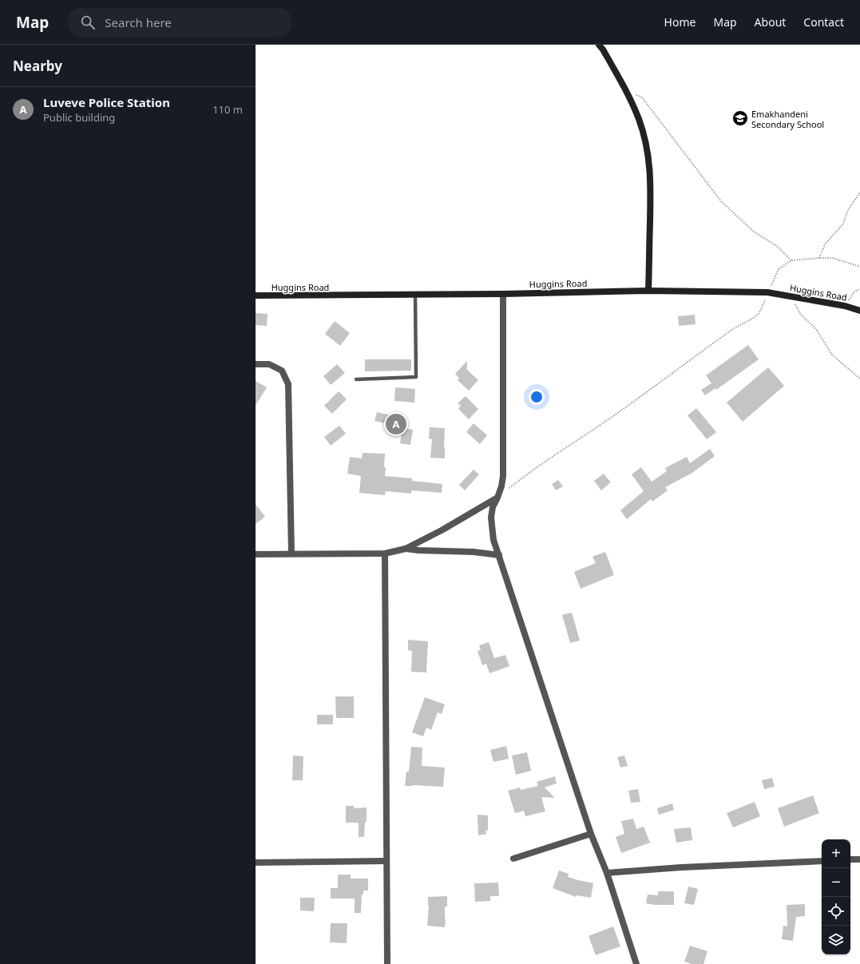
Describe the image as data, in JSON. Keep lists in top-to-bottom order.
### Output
{
  "streets": {
    "street": ["Huggins Road"]
  },
  "places": {
    "school or university": ["Emakhandeni Secondary School"]
  },
  "page": {
    "header": "Map",
    "search": "Search here",
    "nav": [
      "Home",
      "Map",
      "About",
      "Contact"
    ],
    "heading": "Nearby",
    "list": [
      {
        "mark": "A",
        "name": "Luveve Police Station",
        "note": "Public building",
        "value": "110 m"
      }
    ],
    "pins": "A",
    "map_buttons": ["+", "−"]
  }
}
